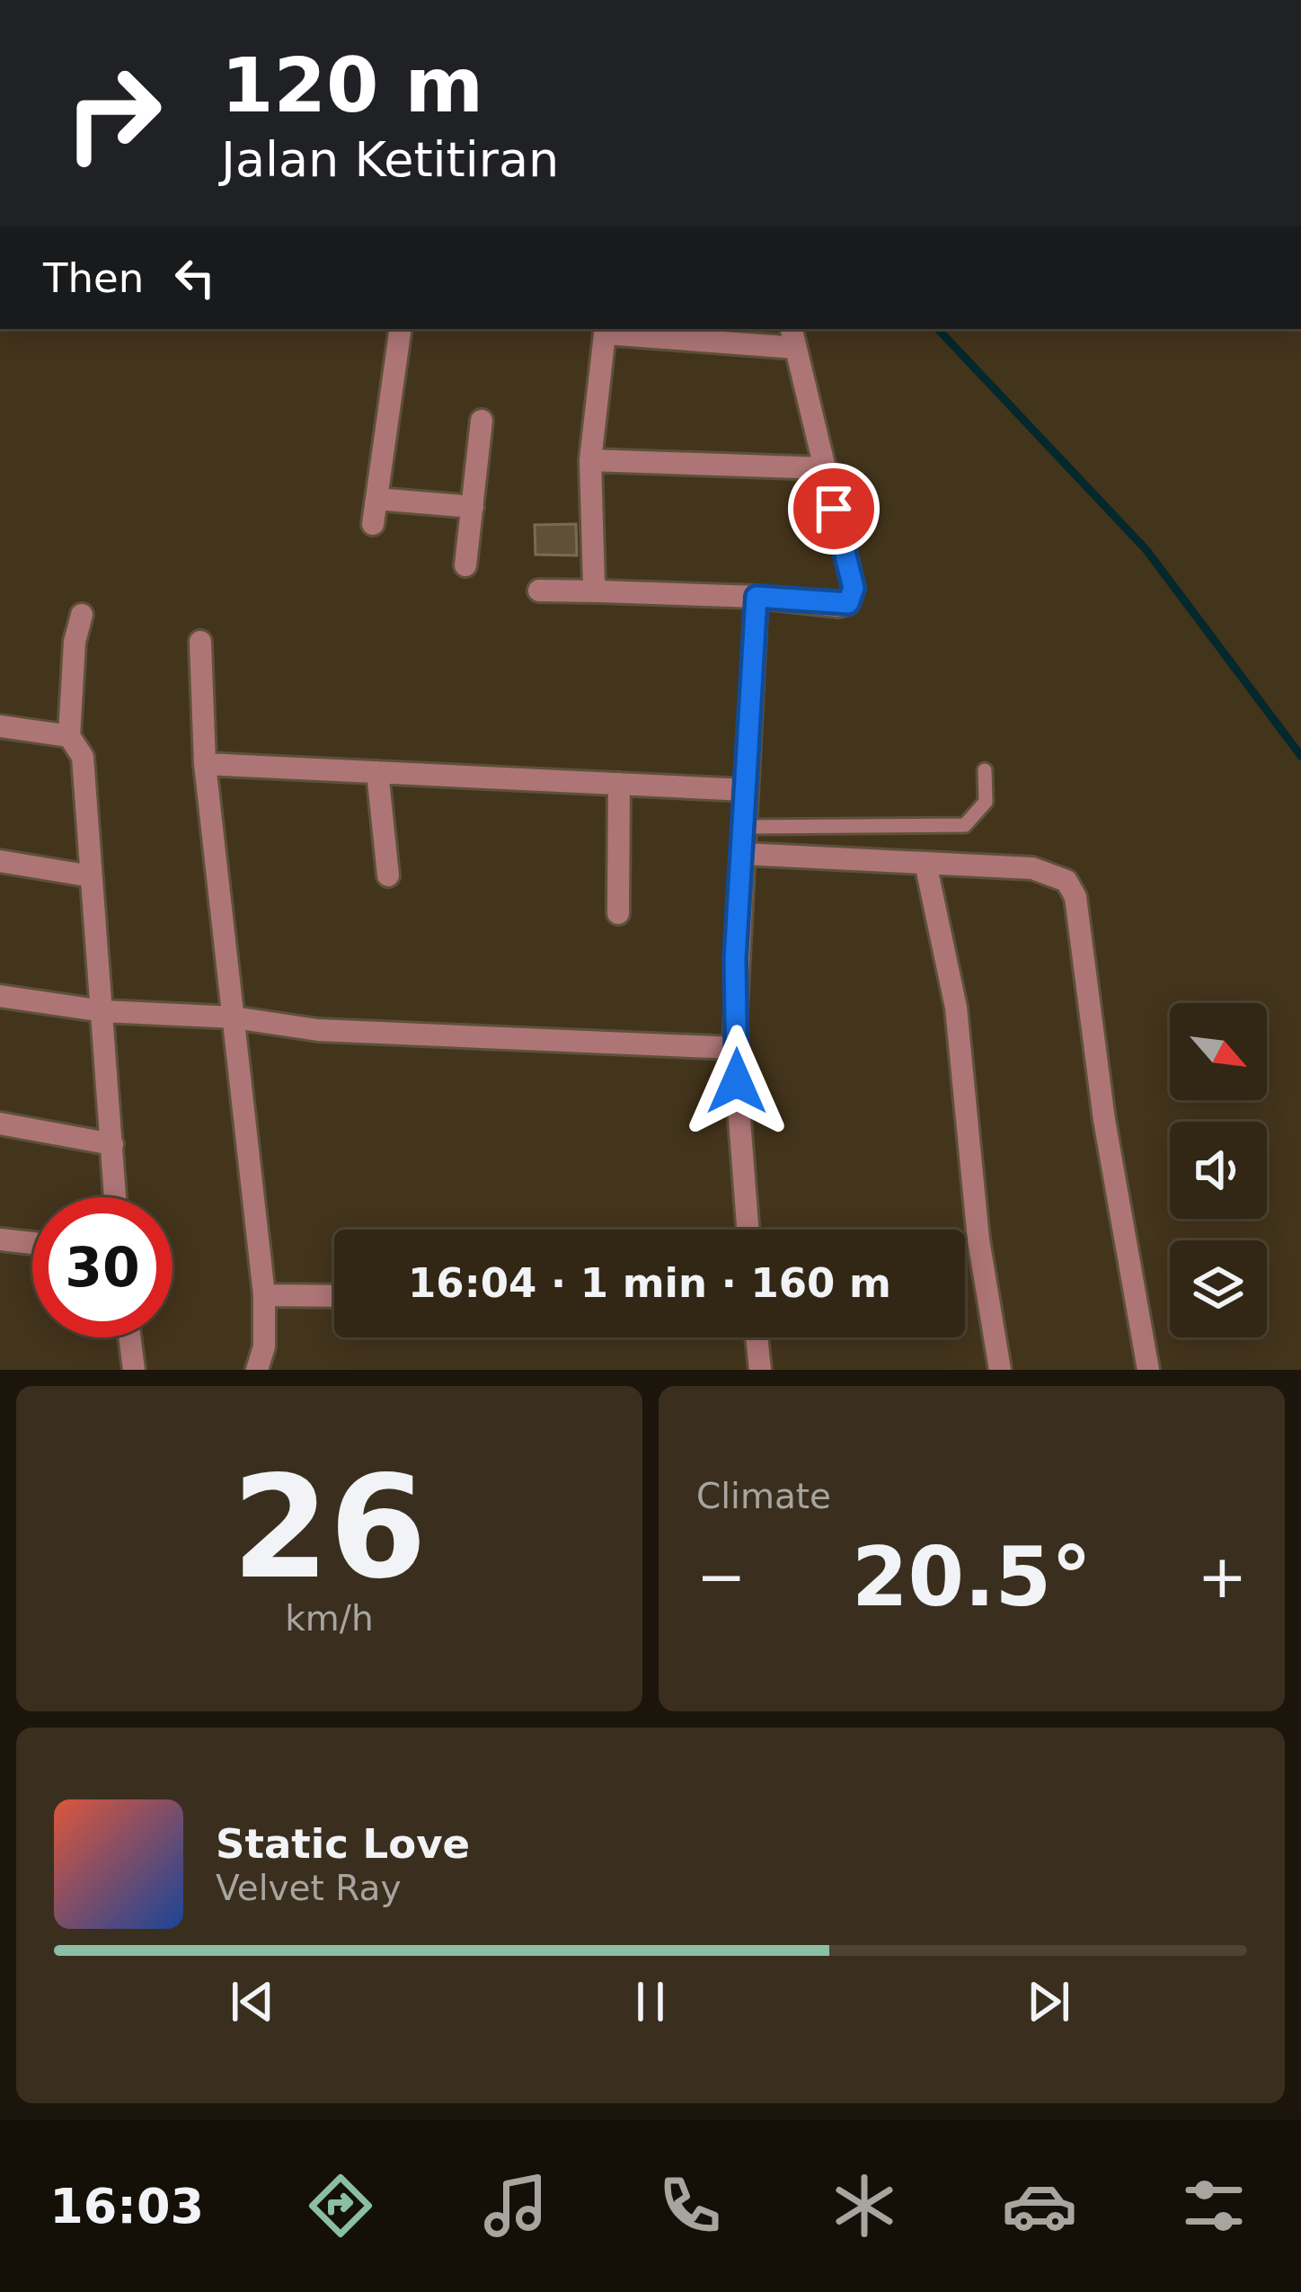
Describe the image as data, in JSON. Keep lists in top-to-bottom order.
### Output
{
  "north": "bottom right",
  "page": {
    "turn": ["120 m", "Jalan Ketitiran"],
    "then": "Then",
    "limit": "30",
    "trip": "16:04 · 1 min · 160 m",
    "tile": [
      ["26", "km/h"],
      "Climate"
    ],
    "heat": ["−", "20.5°", "+"],
    "song": ["Static Love", "Velvet Ray"],
    "tabs": "16:03"
  }
}
